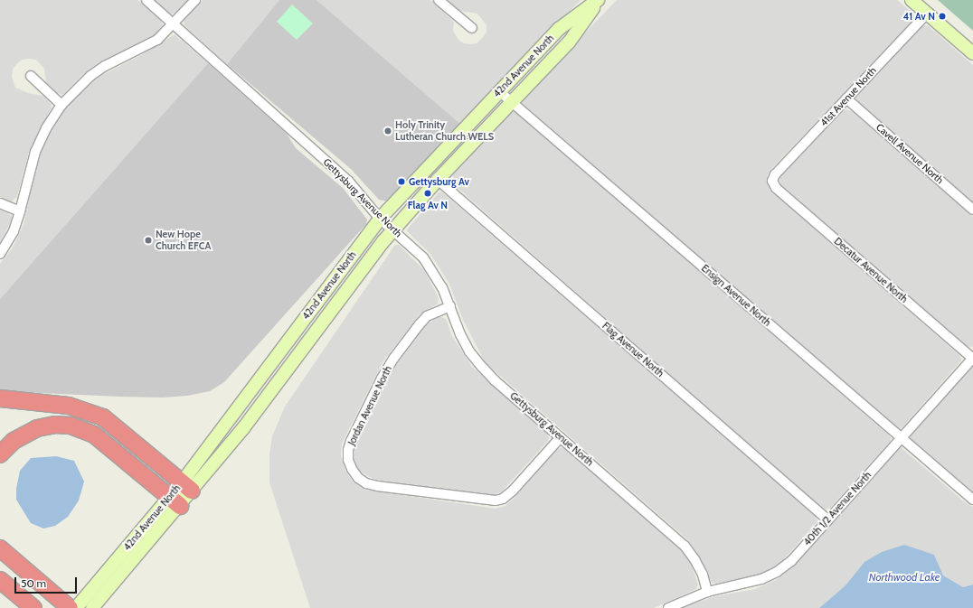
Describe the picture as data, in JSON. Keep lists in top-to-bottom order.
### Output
{
  "streets": {
    "main road": ["42nd Avenue North"],
    "street": [
      "41st Avenue North",
      "Cavell Avenue North",
      "Gettysburg Avenue North",
      "Decatur Avenue North",
      "Ensign Avenue North",
      "Flag Avenue North",
      "Jordan Avenue North",
      "40th 1/2 Avenue North"
    ]
  },
  "crossings": [
    ["42nd Avenue North", "Gettysburg Avenue North"],
    ["42nd Avenue North", "Ensign Avenue North"],
    ["42nd Avenue North", "Flag Avenue North"],
    ["41st Avenue North", "Cavell Avenue North"],
    ["41st Avenue North", "Decatur Avenue North"],
    ["Gettysburg Avenue North", "Jordan Avenue North"],
    ["Gettysburg Avenue North", "40th 1/2 Avenue North"],
    ["Decatur Avenue North", "40th 1/2 Avenue North"],
    ["Ensign Avenue North", "40th 1/2 Avenue North"],
    ["Flag Avenue North", "40th 1/2 Avenue North"]
  ],
  "water": ["Northwood Lake"],
  "places": [
    "41 Av N",
    "Holy Trinity Lutheran Church WELS",
    "Gettysburg Av",
    "Flag Av N",
    "New Hope Church EFCA"
  ],
  "scale_bar": "50 m"
}
